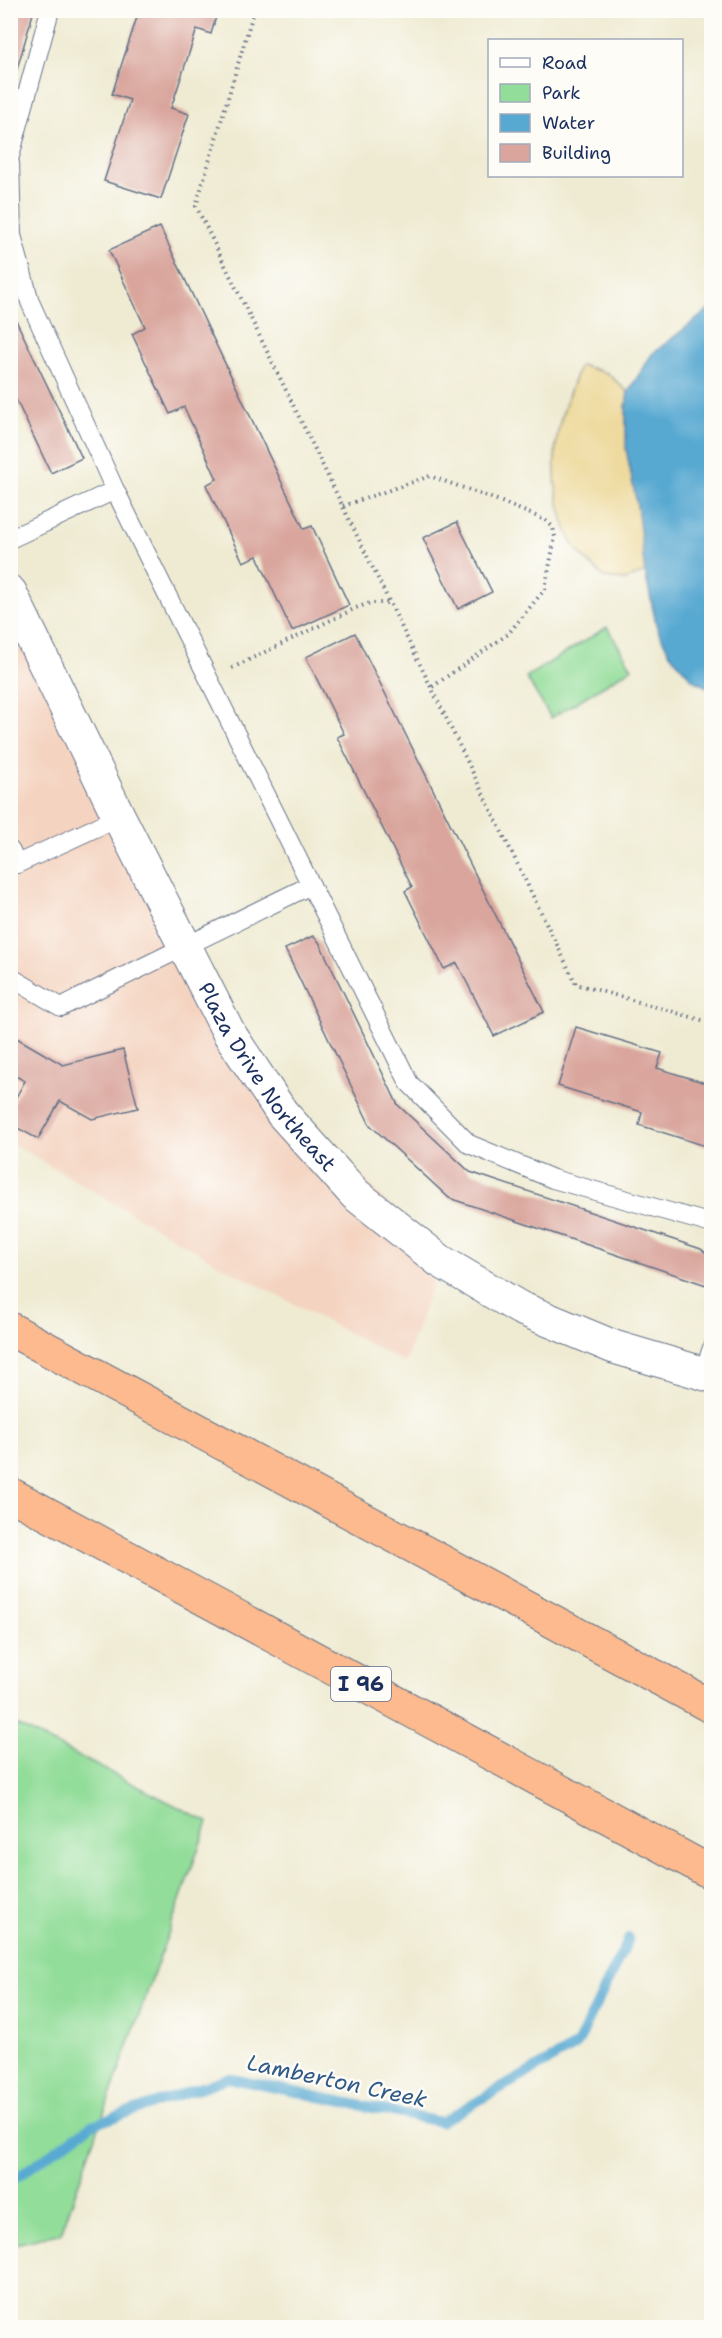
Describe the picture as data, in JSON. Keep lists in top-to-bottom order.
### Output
{
  "streets": {
    "highway": ["I 96"],
    "street": ["Plaza Drive Northeast"]
  },
  "water": ["Lamberton Creek"],
  "legend": [
    "Road",
    "Park",
    "Water",
    "Building"
  ]
}
